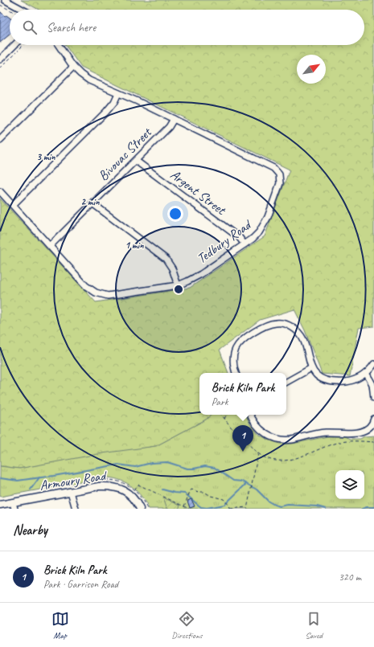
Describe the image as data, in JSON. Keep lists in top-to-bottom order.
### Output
{
  "streets": {
    "street": [
      "Bivouac Street",
      "Argent Street",
      "Tedbury Road",
      "Armoury Road"
    ]
  },
  "crossings": [
    ["Bivouac Street", "Argent Street"],
    ["Bivouac Street", "Tedbury Road"],
    ["Argent Street", "Tedbury Road"]
  ],
  "north": "top right",
  "page": {
    "search": "Search here",
    "popup": ["Brick Kiln Park", "Park"],
    "pins": "1",
    "heading": "Nearby",
    "list": [
      {
        "mark": "1",
        "name": "Brick Kiln Park",
        "note": "Park · Garrison Road",
        "value": "320 m"
      }
    ],
    "nav": ["Map", "Directions", "Saved"]
  },
  "rings": ["3 min", "2 min", "1 min"]
}
